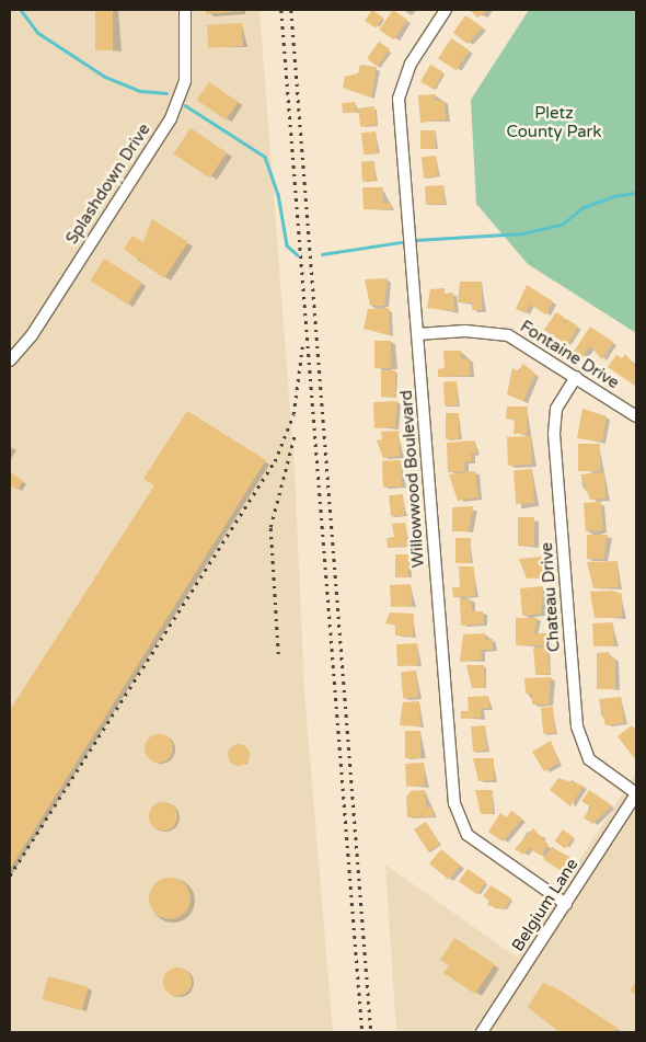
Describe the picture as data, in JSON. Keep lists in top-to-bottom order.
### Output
{
  "streets": {
    "street": [
      "Splashdown Drive",
      "Fontaine Drive",
      "Willowwood Boulevard",
      "Chateau Drive",
      "Belgium Lane"
    ]
  },
  "crossings": [
    ["Fontaine Drive", "Willowwood Boulevard"],
    ["Fontaine Drive", "Chateau Drive"],
    ["Willowwood Boulevard", "Belgium Lane"],
    ["Chateau Drive", "Belgium Lane"]
  ],
  "parks": ["Pletz County Park"]
}
